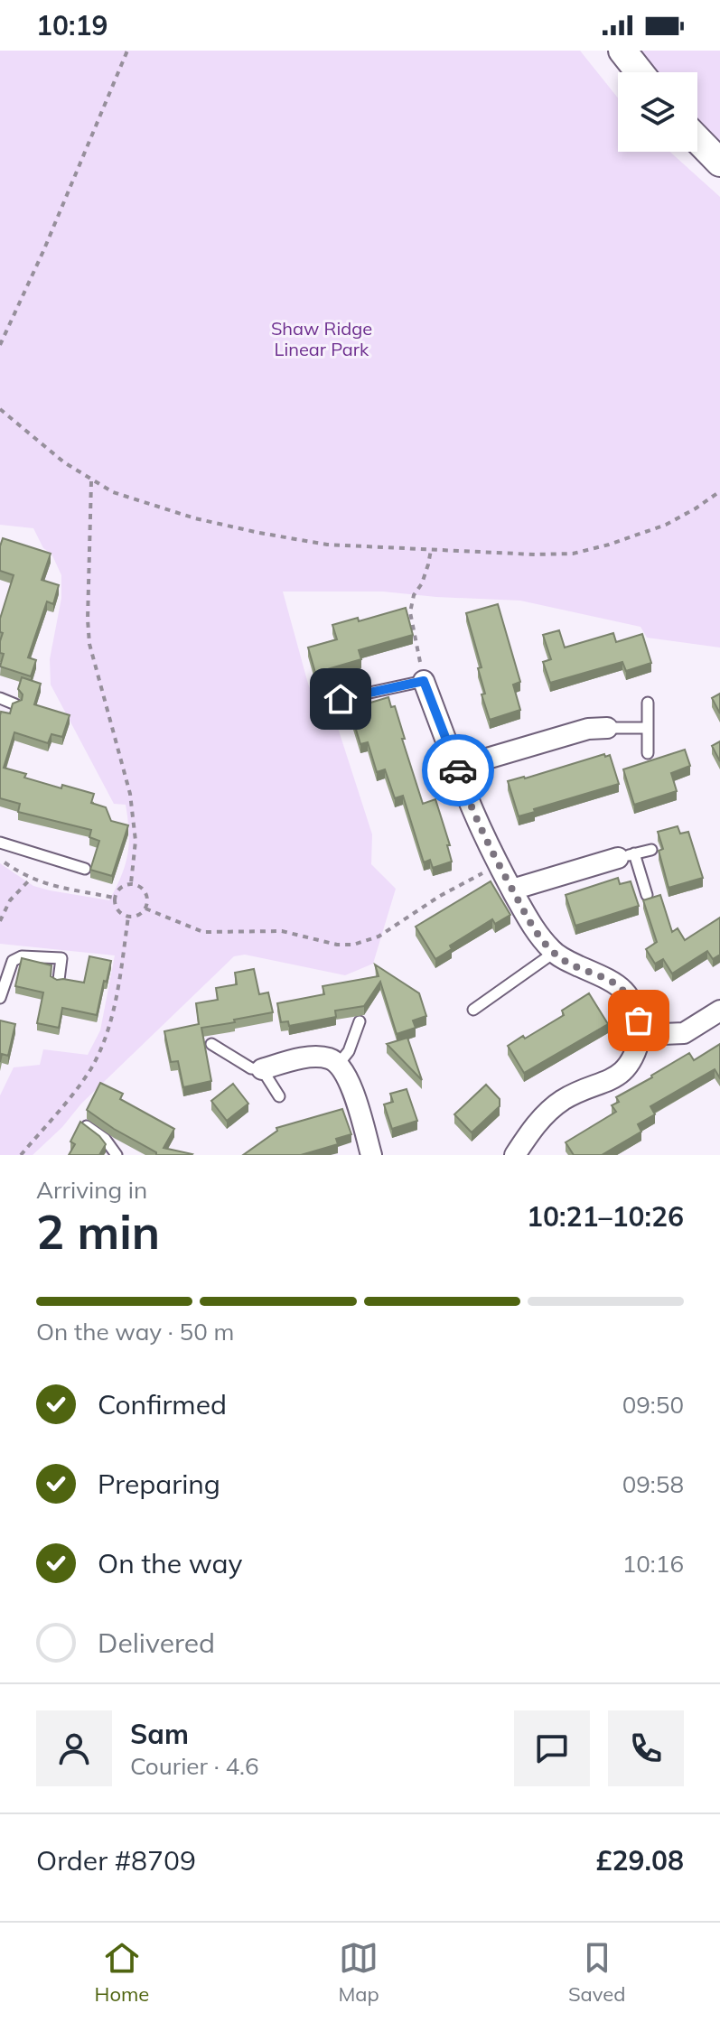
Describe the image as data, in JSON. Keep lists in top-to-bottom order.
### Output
{
  "parks": ["Shaw Ridge Linear Park"],
  "page": {
    "status": "10:19",
    "heading": ["2 min", "Arriving in", "10:21–10:26"],
    "panel": [
      "Sam",
      "Courier · 4.6",
      "Order #8709",
      "£29.08"
    ],
    "bar": "On the way · 50 m",
    "list": [
      ["Confirmed", "09:50"],
      ["Preparing", "09:58"],
      ["On the way", "10:16"],
      "Delivered"
    ],
    "tabs": ["Home", "Map", "Saved"]
  }
}
